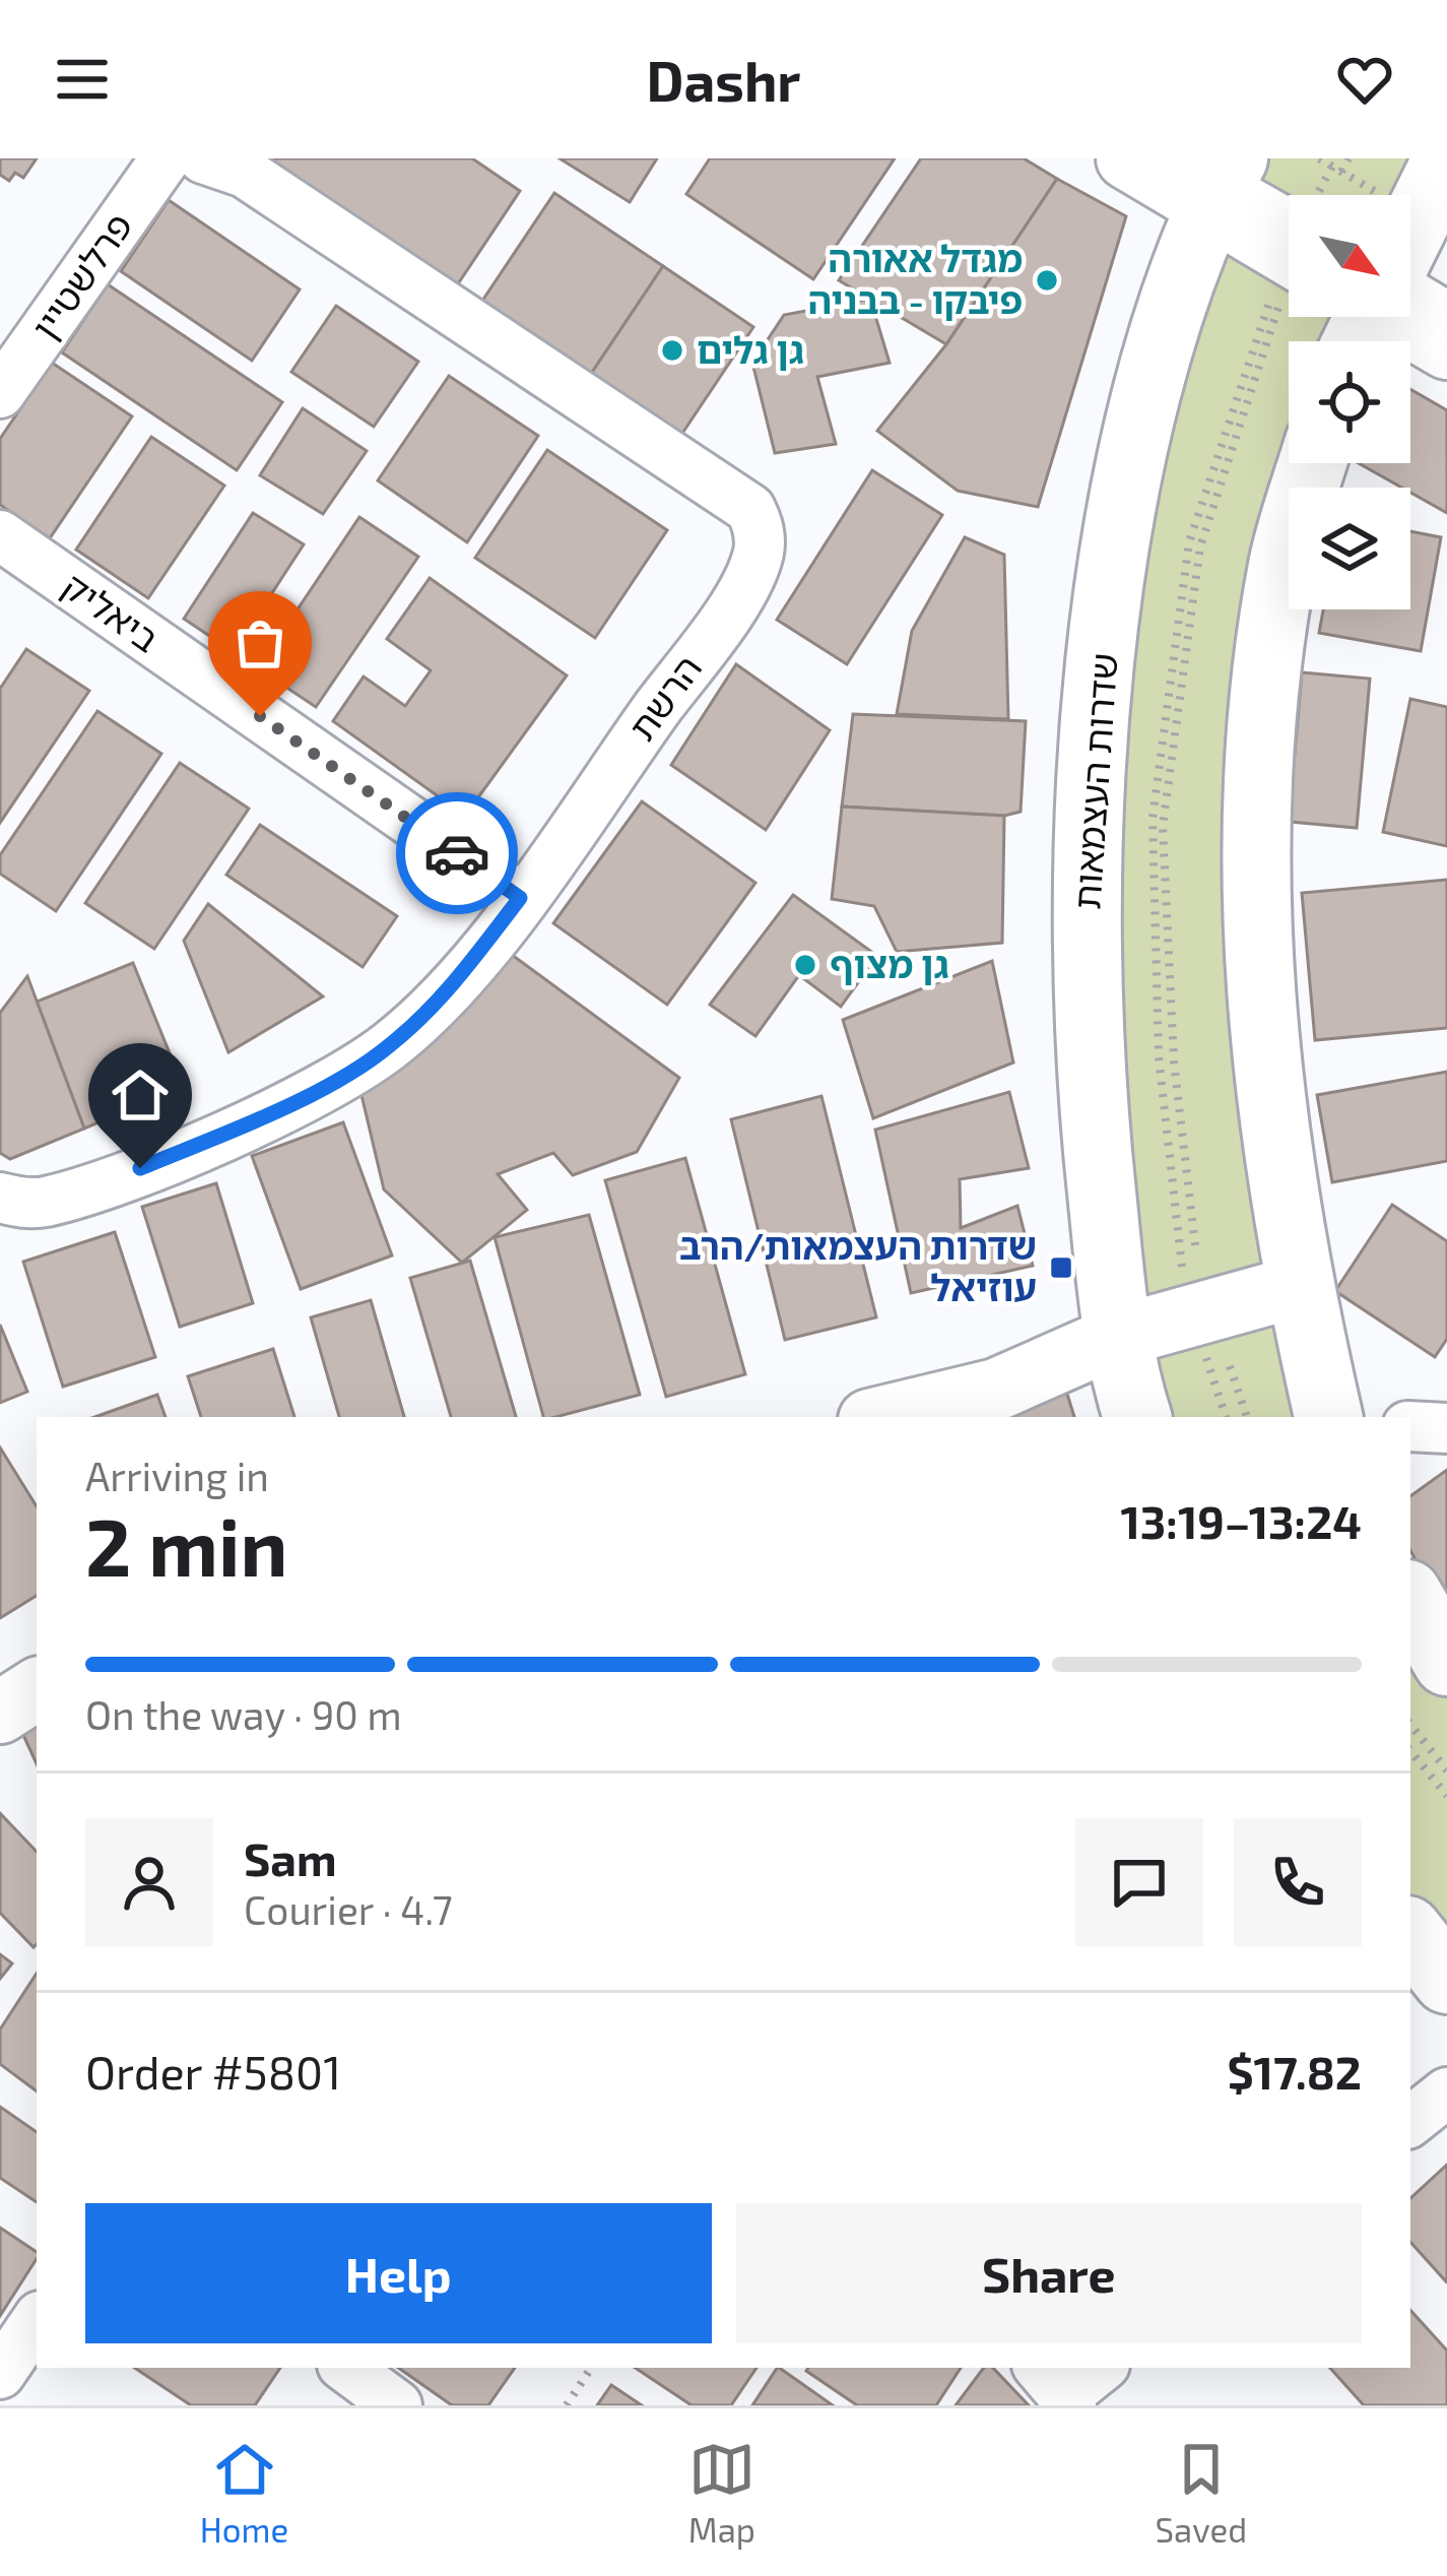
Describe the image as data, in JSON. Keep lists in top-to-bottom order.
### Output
{
  "streets": {
    "main road": ["שדרות העצמאות"],
    "street": ["פרלשטיין", "ביאליק", "הרשת"]
  },
  "crossings": [
    ["ביאליק", "הרשת"]
  ],
  "places": {
    "other": ["מגדל אאורה פיבקו - בבניה", "גן גלים", "גן מצוף"],
    "transit": ["שדרות העצמאות/הרב עוזיאל"]
  },
  "north": "bottom right",
  "page": {
    "header": "Dashr",
    "heading": ["2 min", "Arriving in", "13:19–13:24"],
    "panel": [
      "Sam",
      "Courier · 4.7",
      "Order #5801",
      "$17.82"
    ],
    "bar": "On the way · 90 m",
    "buttons": ["Help", "Share"],
    "tabs": ["Home", "Map", "Saved"]
  }
}
